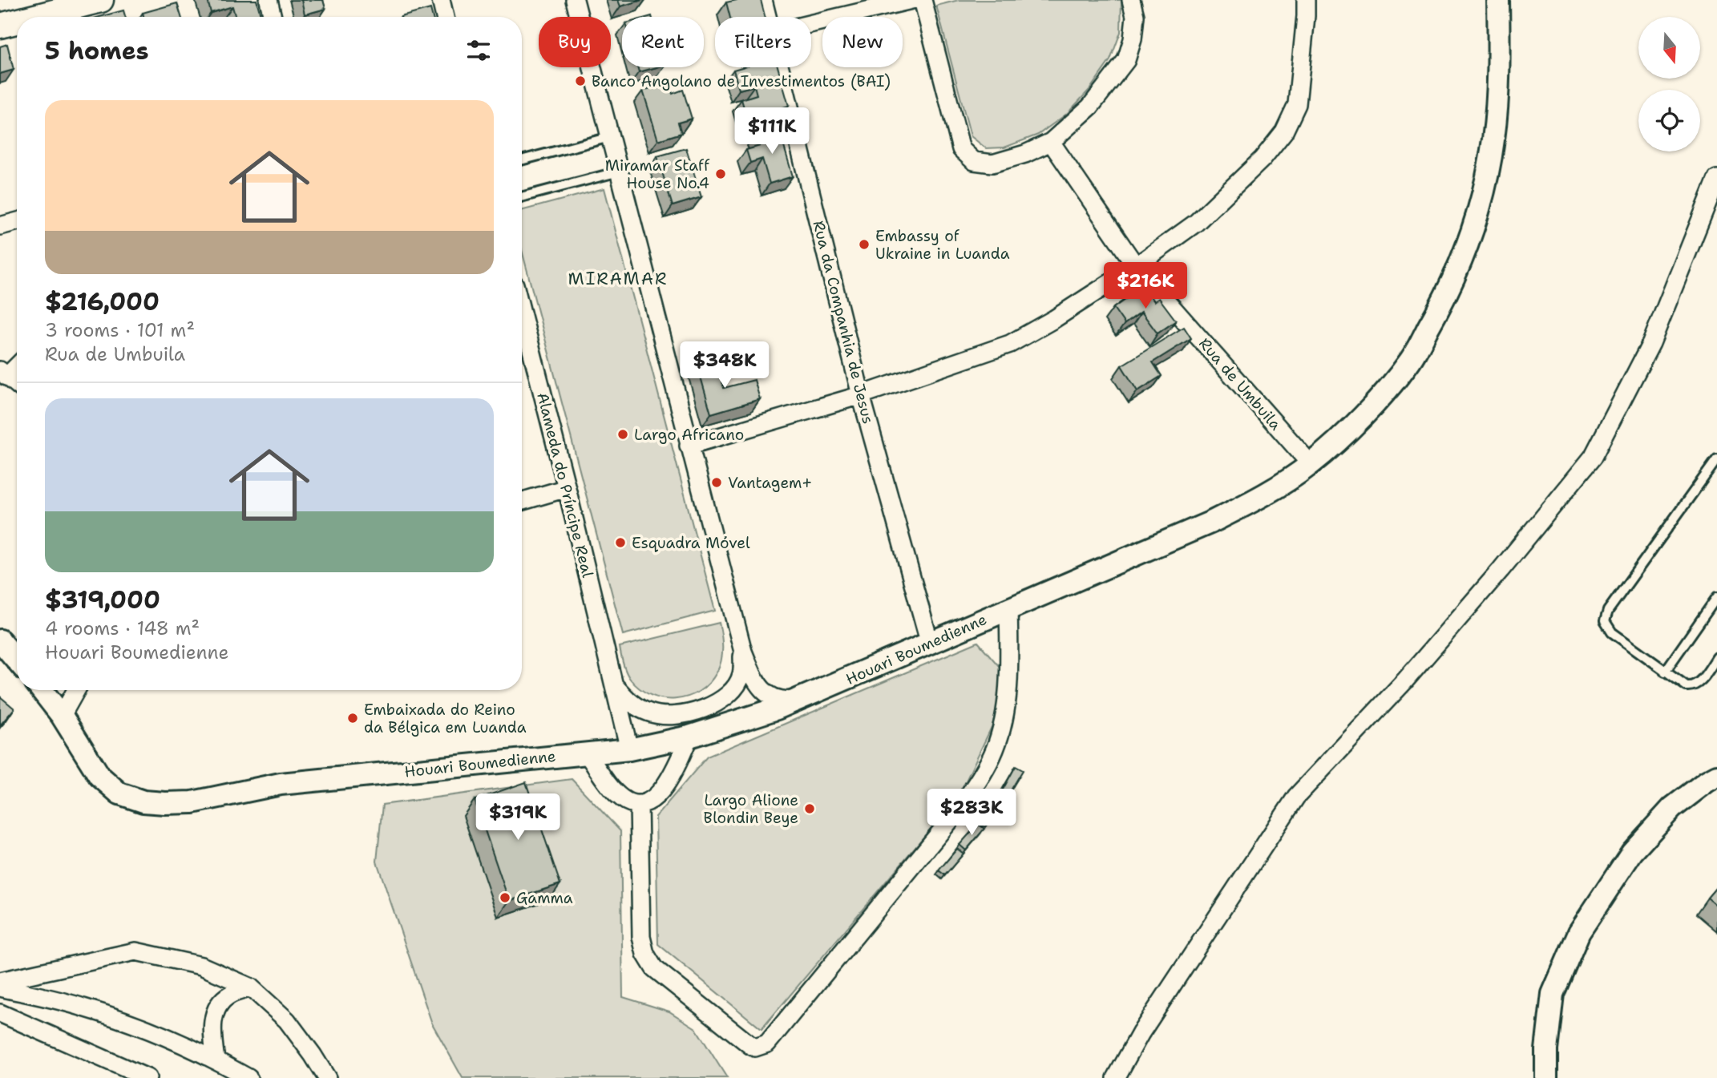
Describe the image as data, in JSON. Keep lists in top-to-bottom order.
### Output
{
  "streets": {
    "street": [
      "Rua da Companhia de Jesus",
      "Rua de Umbuila",
      "Alameda do Príncipe Real",
      "Houari Boumedienne"
    ]
  },
  "crossings": [
    ["Rua da Companhia de Jesus", "Houari Boumedienne"],
    ["Rua de Umbuila", "Houari Boumedienne"],
    ["Alameda do Príncipe Real", "Houari Boumedienne"]
  ],
  "districts": ["MIRAMAR"],
  "places": [
    "Banco Angolano de Investimentos (BAI)",
    "Miramar Staff House No.4",
    "Embassy of Ukraine in Luanda",
    "Largo Africano",
    "Vantagem+",
    "Esquadra Móvel",
    "Embaixada do Reino da Bélgica em Luanda",
    "Largo Alione Blondin Beye",
    "Gamma"
  ],
  "north": "bottom",
  "page": {
    "chip": [
      "Buy",
      "Rent",
      "Filters",
      "New"
    ],
    "heading": "5 homes",
    "list": [
      {
        "name": "$216,000",
        "note": "3 rooms · 101 m² · Rua de Umbuila"
      },
      {
        "name": "$319,000",
        "note": "4 rooms · 148 m² · Houari Boumedienne"
      }
    ],
    "price": [
      "$111K",
      "$216K",
      "$348K",
      "$283K",
      "$319K"
    ]
  }
}
